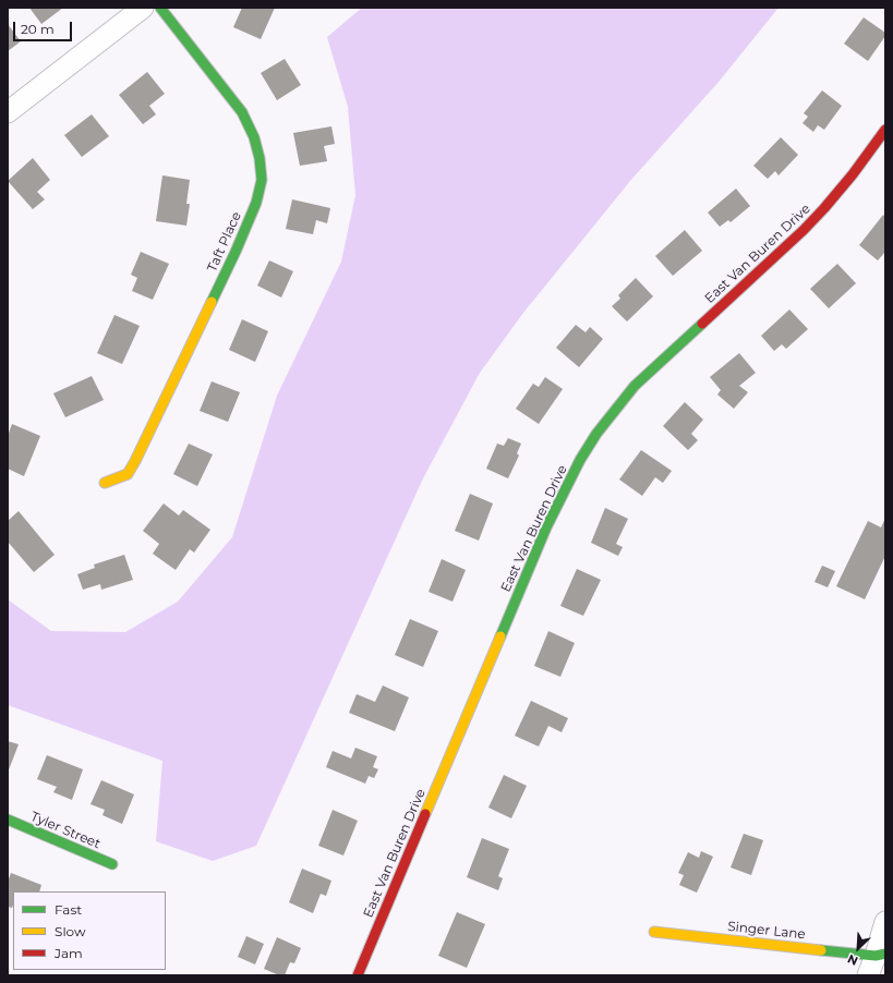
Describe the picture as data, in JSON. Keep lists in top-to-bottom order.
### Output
{
  "streets": {
    "street": [
      "Taft Place",
      "East Van Buren Drive",
      "Tyler Street",
      "Singer Lane"
    ]
  },
  "legend": ["Fast", "Slow", "Jam"],
  "scale_bar": "20 m",
  "north": "bottom left"
}
